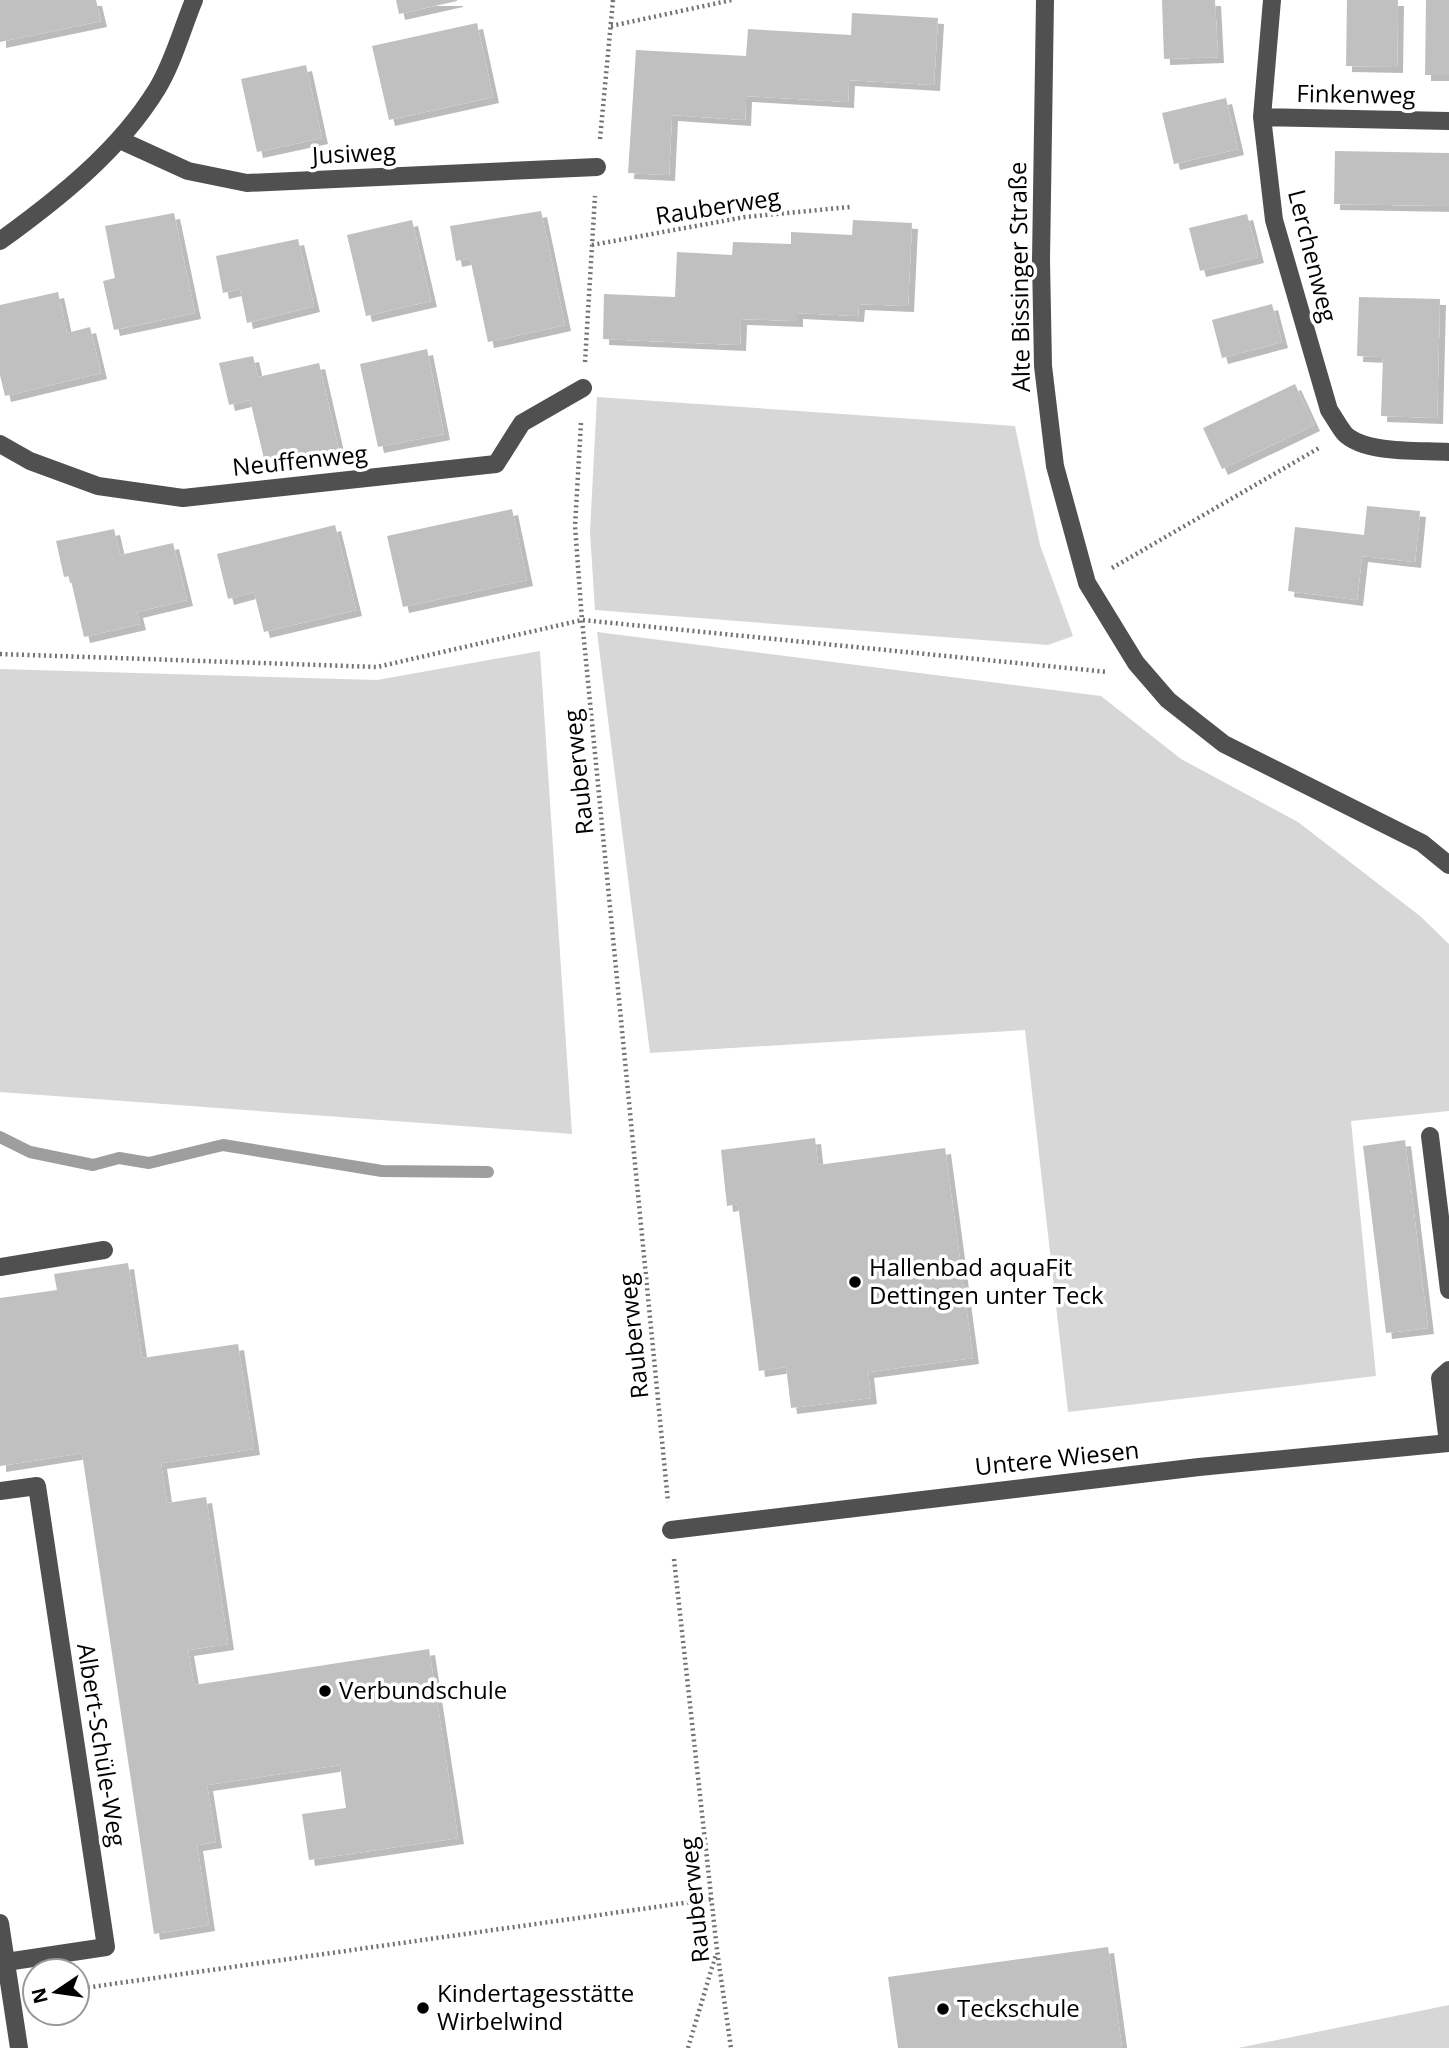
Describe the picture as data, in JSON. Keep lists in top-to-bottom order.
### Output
{
  "streets": {
    "street": [
      "Finkenweg",
      "Jusiweg",
      "Lerchenweg",
      "Alte Bissinger Straße",
      "Neuffenweg",
      "Untere Wiesen",
      "Albert-Schüle-Weg"
    ],
    "path": ["Rauberweg"]
  },
  "crossings": [
    ["Finkenweg", "Lerchenweg"],
    ["Jusiweg", "Rauberweg"],
    ["Rauberweg", "Neuffenweg"],
    ["Rauberweg", "Untere Wiesen"]
  ],
  "places": [
    "Hallenbad aquaFit Dettingen unter Teck",
    "Verbundschule",
    "Kindertagesstätte Wirbelwind",
    "Teckschule"
  ],
  "north": "left"
}
